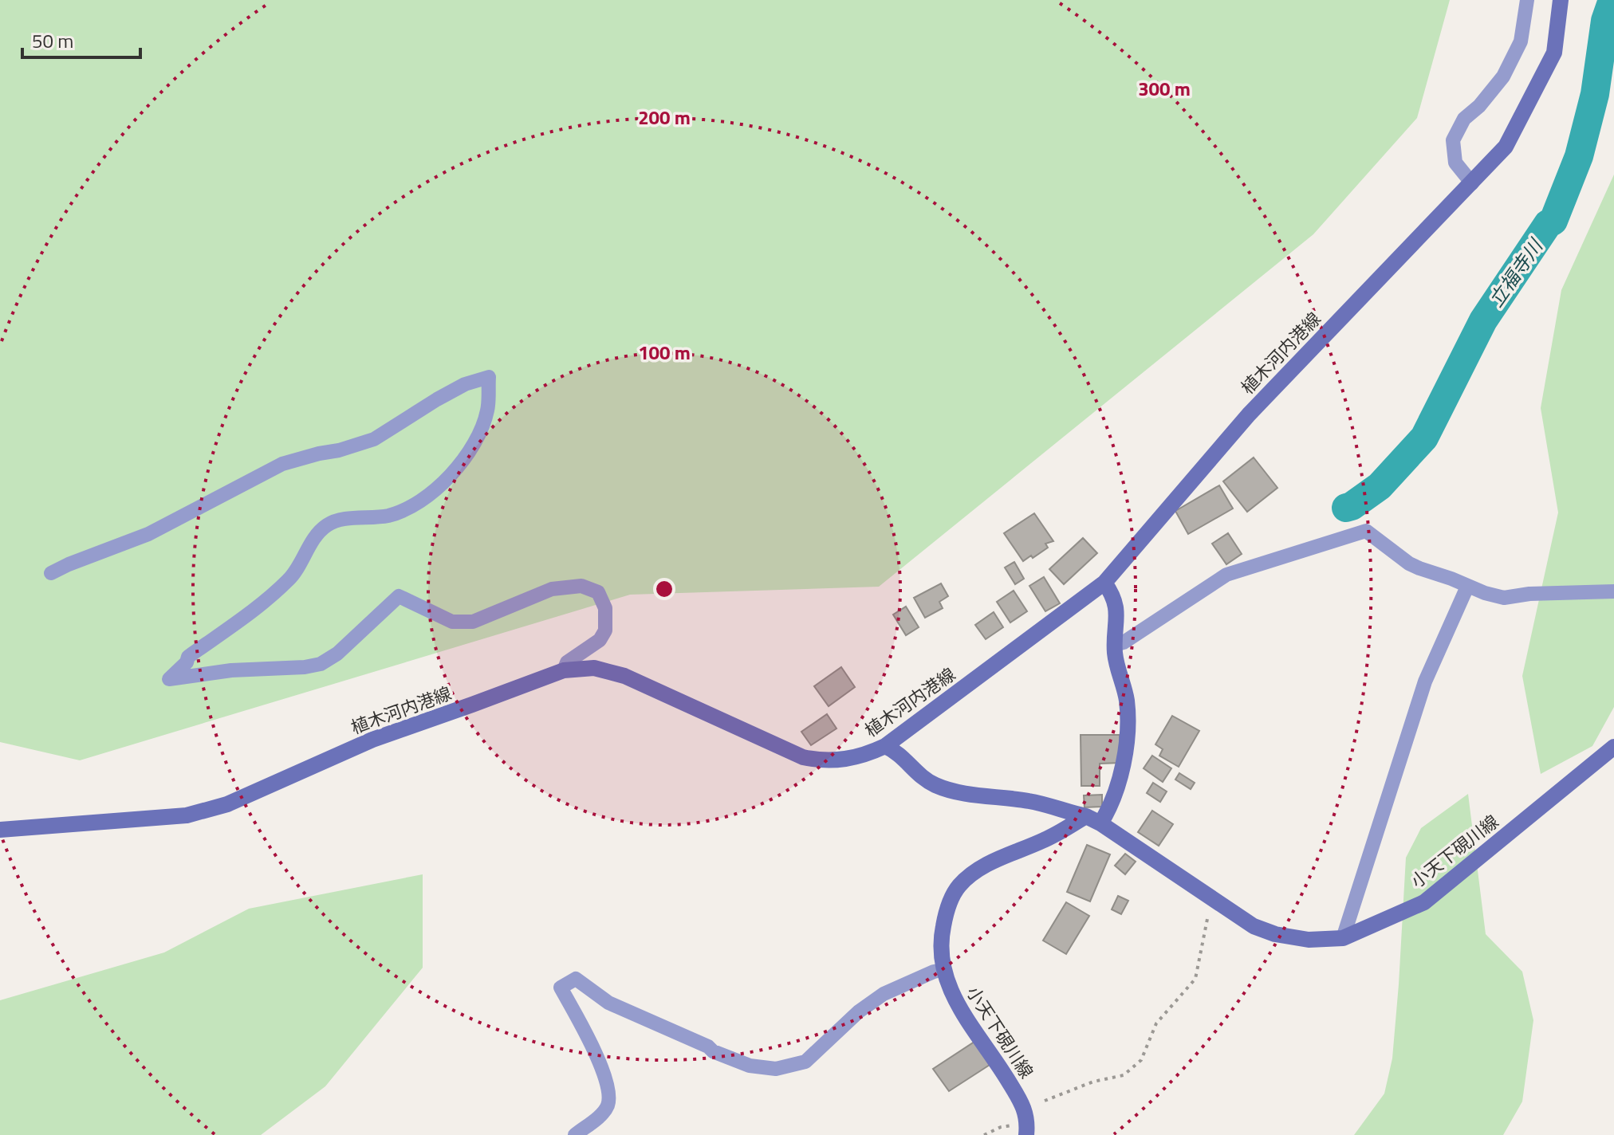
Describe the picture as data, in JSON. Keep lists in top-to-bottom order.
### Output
{
  "streets": {
    "main road": ["植木河内港線", "小天下硯川線"]
  },
  "water": ["立福寺川"],
  "scale_bar": "50 m",
  "rings": ["300 m", "200 m", "100 m"]
}
